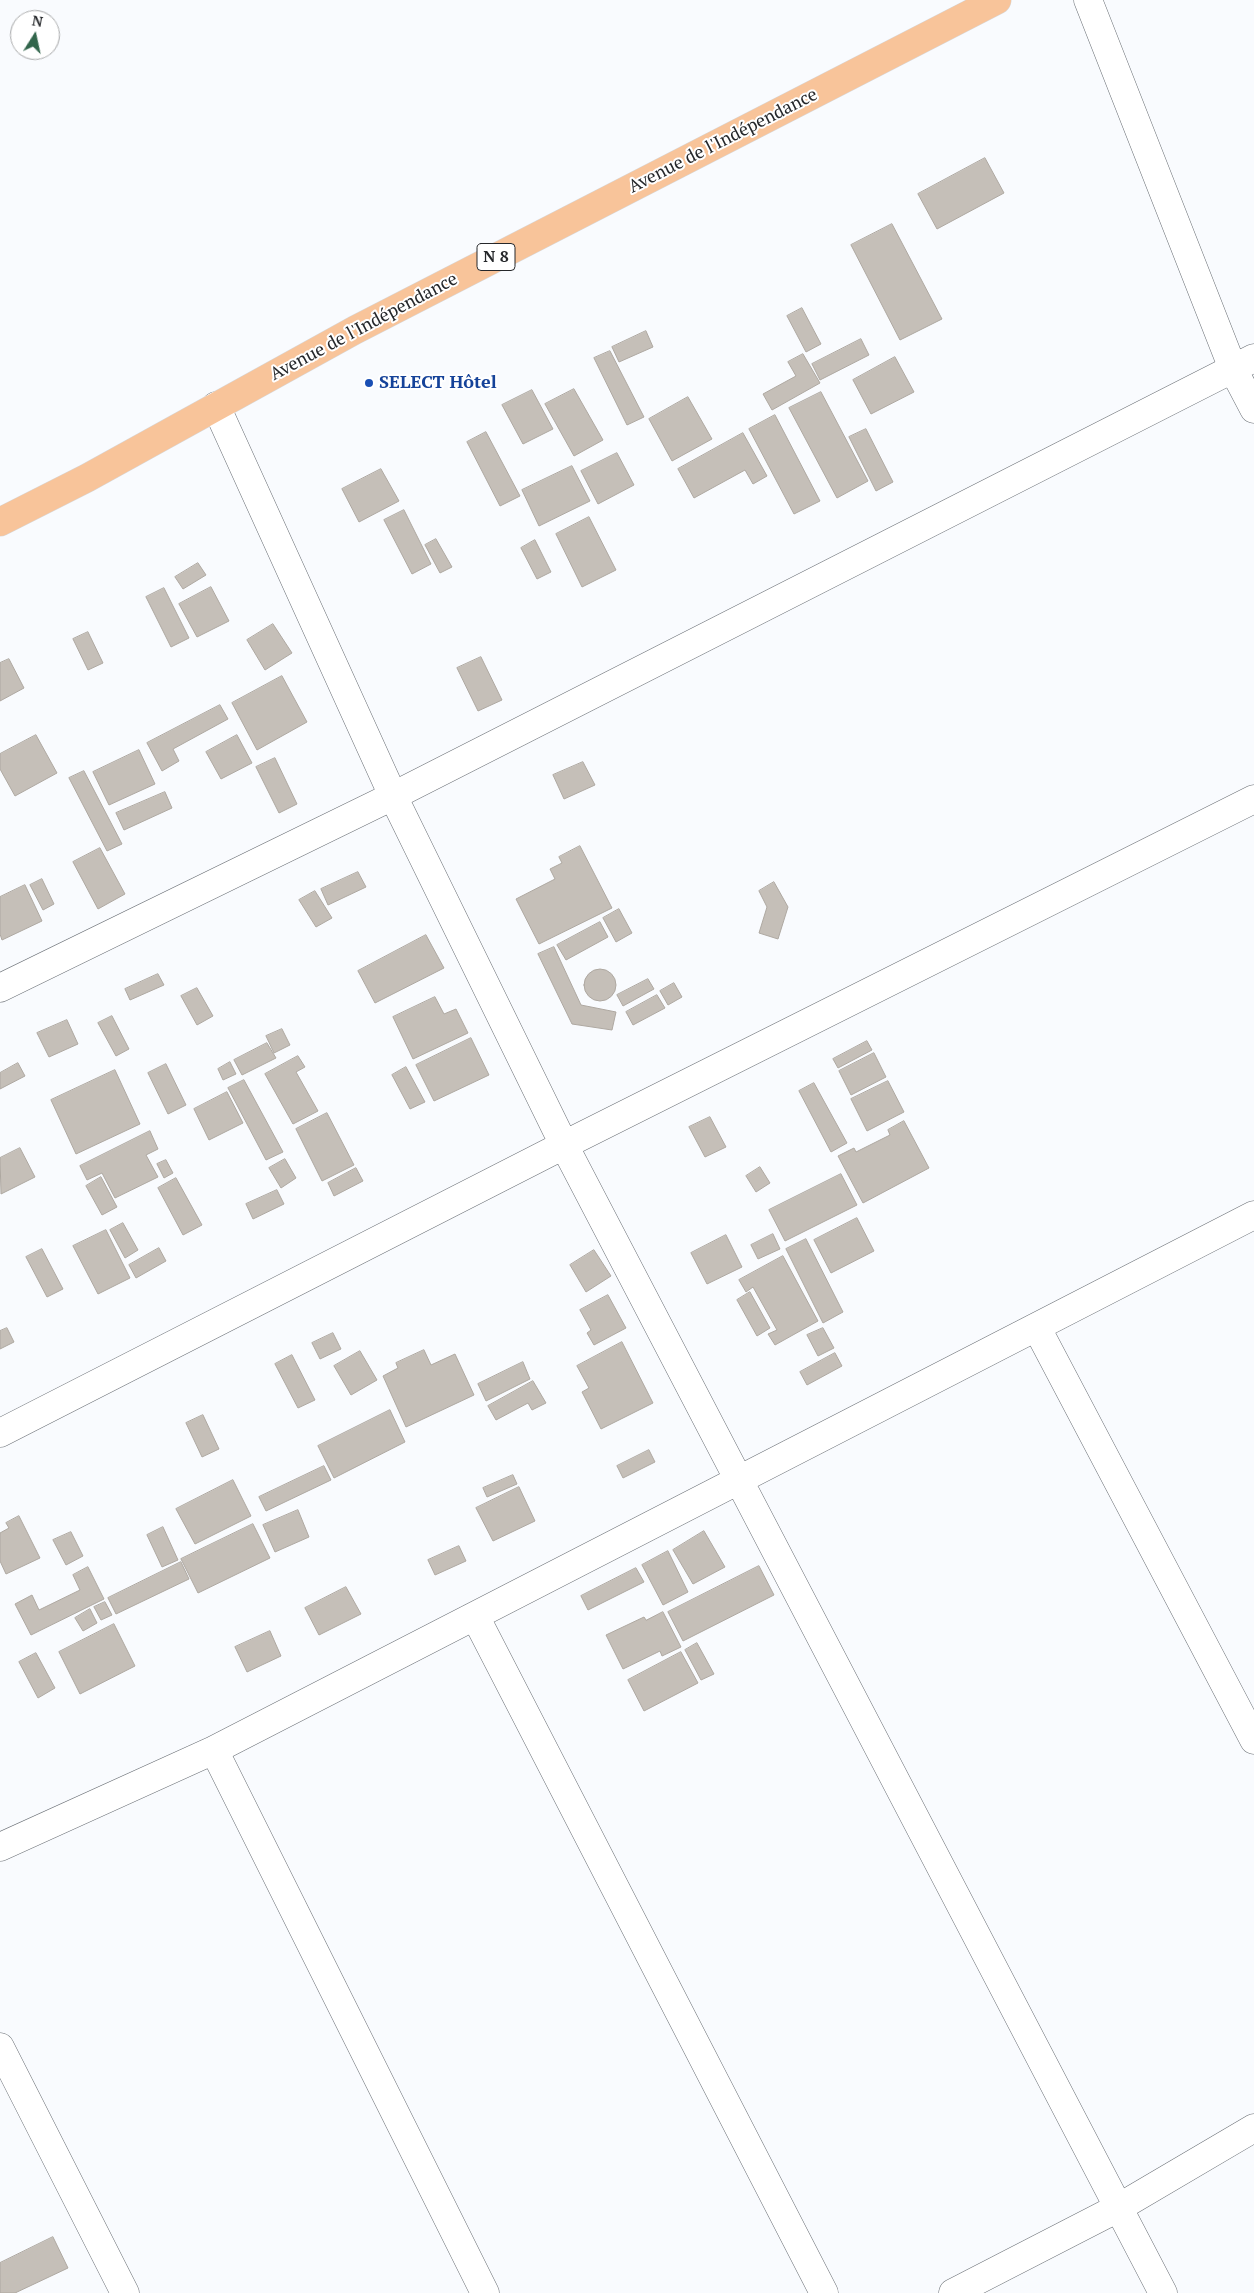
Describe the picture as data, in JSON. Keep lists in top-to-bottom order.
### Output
{
  "streets": {
    "highway": ["Avenue de l'Indépendance", "N 8"]
  },
  "places": ["SELECT Hôtel"],
  "north": "top"
}
